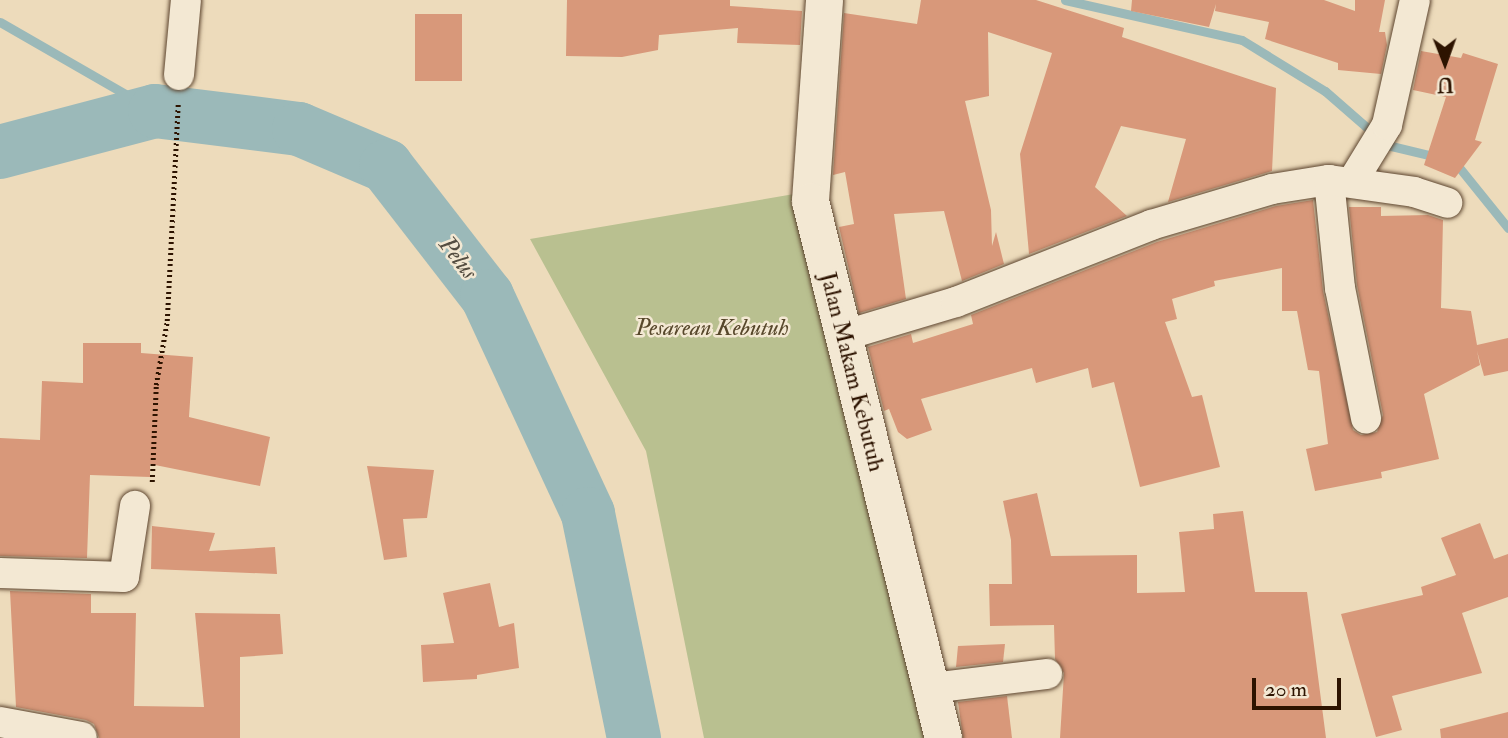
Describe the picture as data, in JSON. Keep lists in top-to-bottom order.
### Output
{
  "streets": {
    "street": ["Jalan Makam Kebutuh"]
  },
  "water": ["Pelus"],
  "parks": ["Pesarean Kebutuh"],
  "scale_bar": "20 m",
  "north": "bottom"
}
